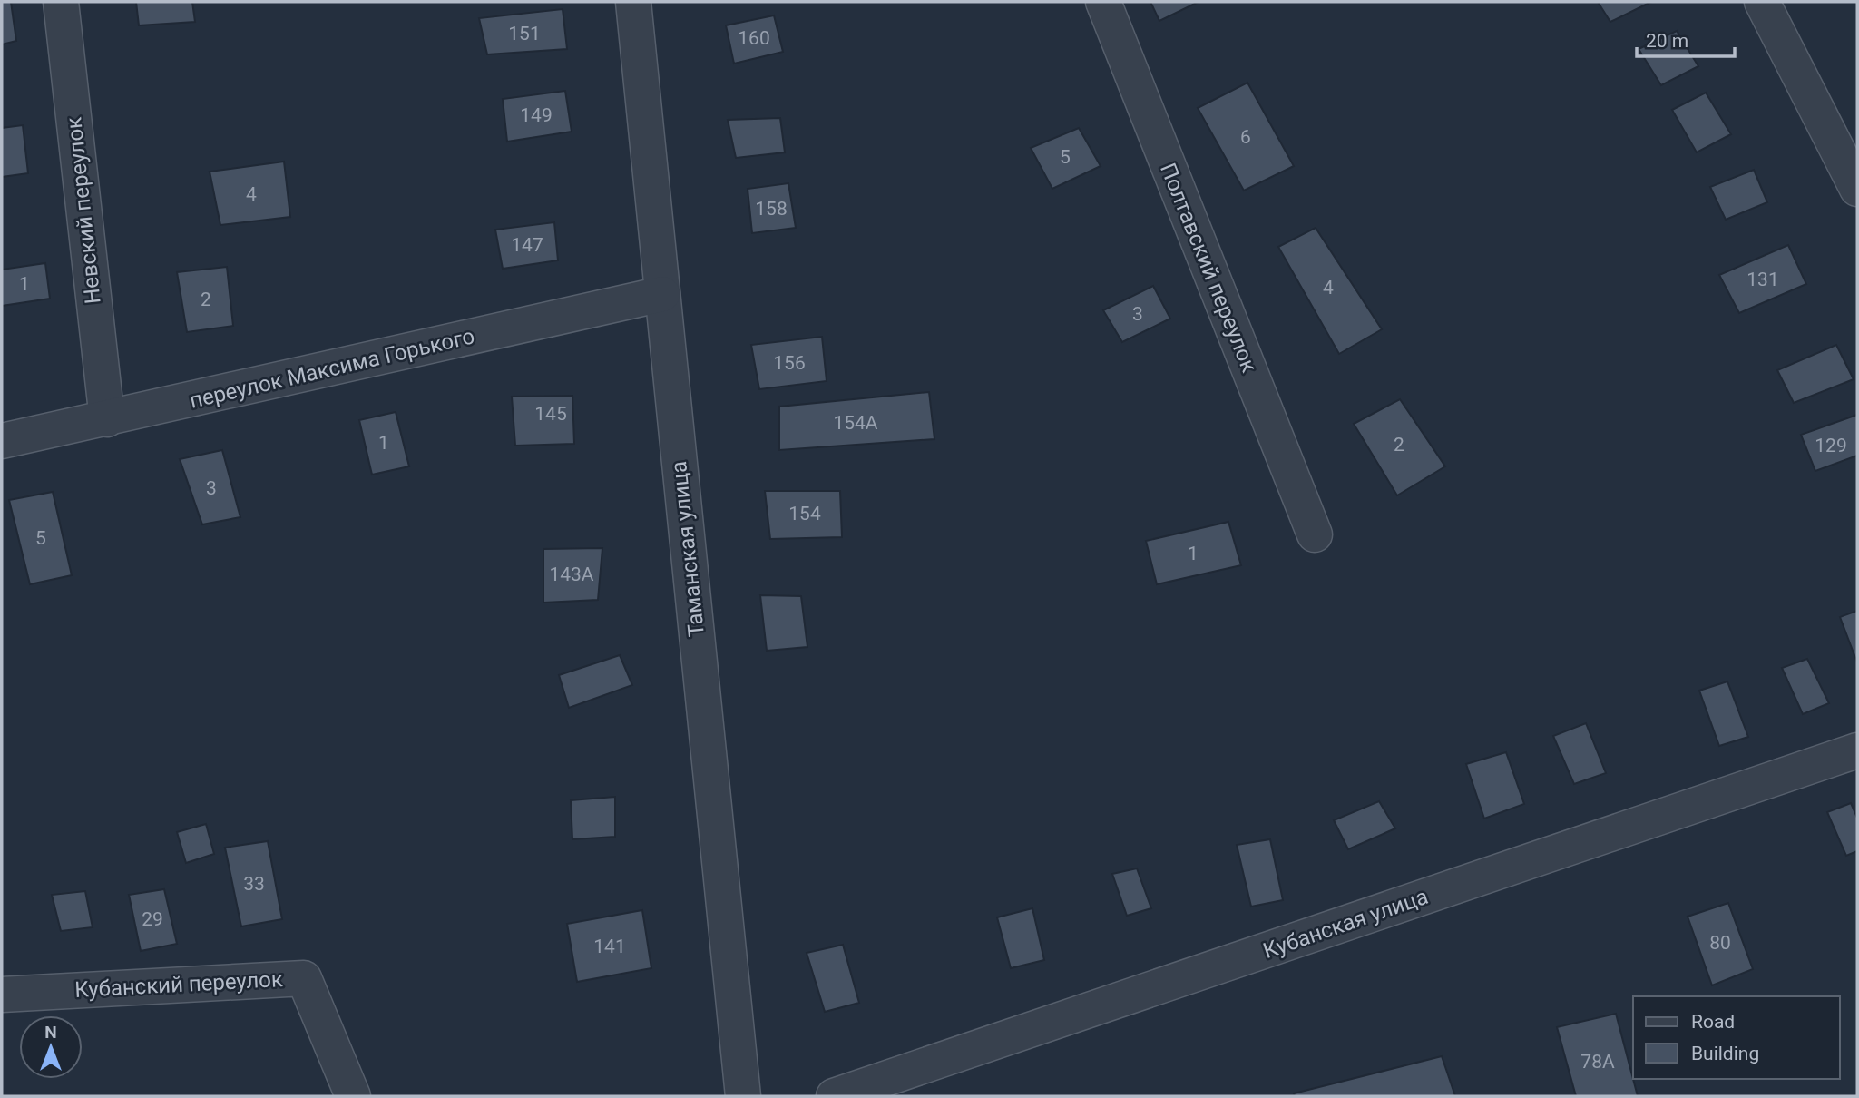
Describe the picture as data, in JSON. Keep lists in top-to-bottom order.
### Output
{
  "streets": {
    "street": [
      "Невский переулок",
      "Полтавский переулок",
      "переулок Максима Горького",
      "Таманская улица",
      "Кубанская улица",
      "Кубанский переулок"
    ]
  },
  "crossings": [
    ["Невский переулок", "переулок Максима Горького"],
    ["переулок Максима Горького", "Таманская улица"]
  ],
  "house_numbers": [
    "151",
    "160",
    "149",
    "6",
    "5",
    "4",
    "158",
    "147",
    "131",
    "1",
    "4",
    "2",
    "3",
    "156",
    "145",
    "154А",
    "1",
    "2",
    "129",
    "3",
    "154",
    "5",
    "1",
    "143А",
    "33",
    "29",
    "80",
    "141",
    "78А"
  ],
  "legend": ["Road", "Building"],
  "scale_bar": "20 m",
  "north": "top"
}
